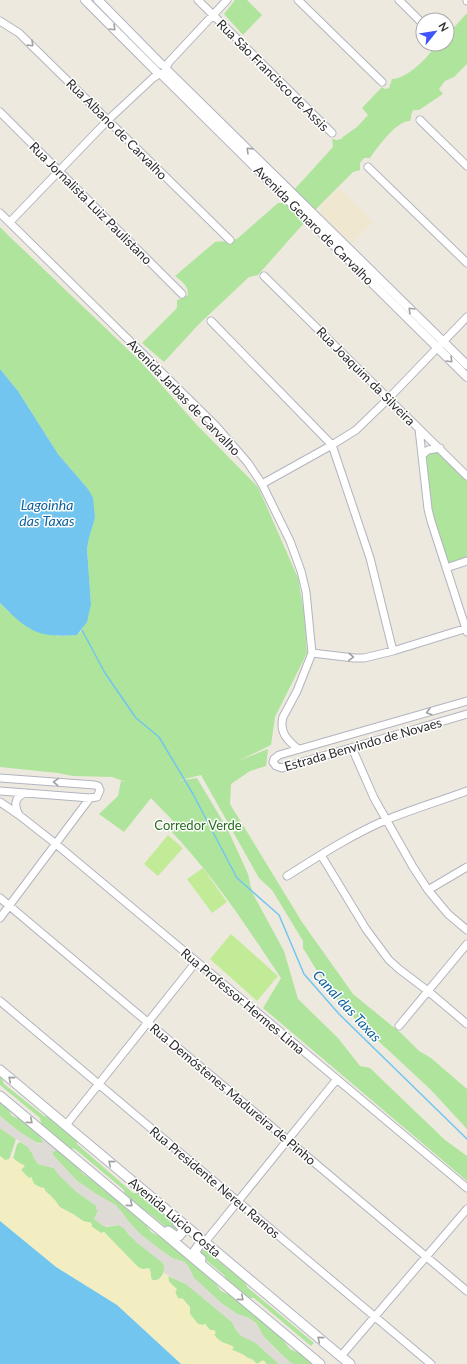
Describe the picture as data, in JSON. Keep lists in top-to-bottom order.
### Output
{
  "streets": {
    "main road": ["Avenida Lúcio Costa"],
    "street": [
      "Rua São Francisco de Assis",
      "Rua Albano de Carvalho",
      "Rua Jornalista Luiz Paulistano",
      "Avenida Genaro de Carvalho",
      "Rua Joaquim da Silveira",
      "Avenida Jarbas de Carvalho",
      "Estrada Benvindo de Novaes",
      "Rua Professor Hermes Lima",
      "Rua Demóstenes Madureira de Pinho",
      "Rua Presidente Nereu Ramos"
    ]
  },
  "crossings": [
    ["Avenida Jarbas de Carvalho", "Estrada Benvindo de Novaes"]
  ],
  "one_way": ["Rua Albano de Carvalho"],
  "water": ["Lagoinha das Taxas", "Canal das Taxas"],
  "parks": ["Corredor Verde"],
  "north": "top right"
}
